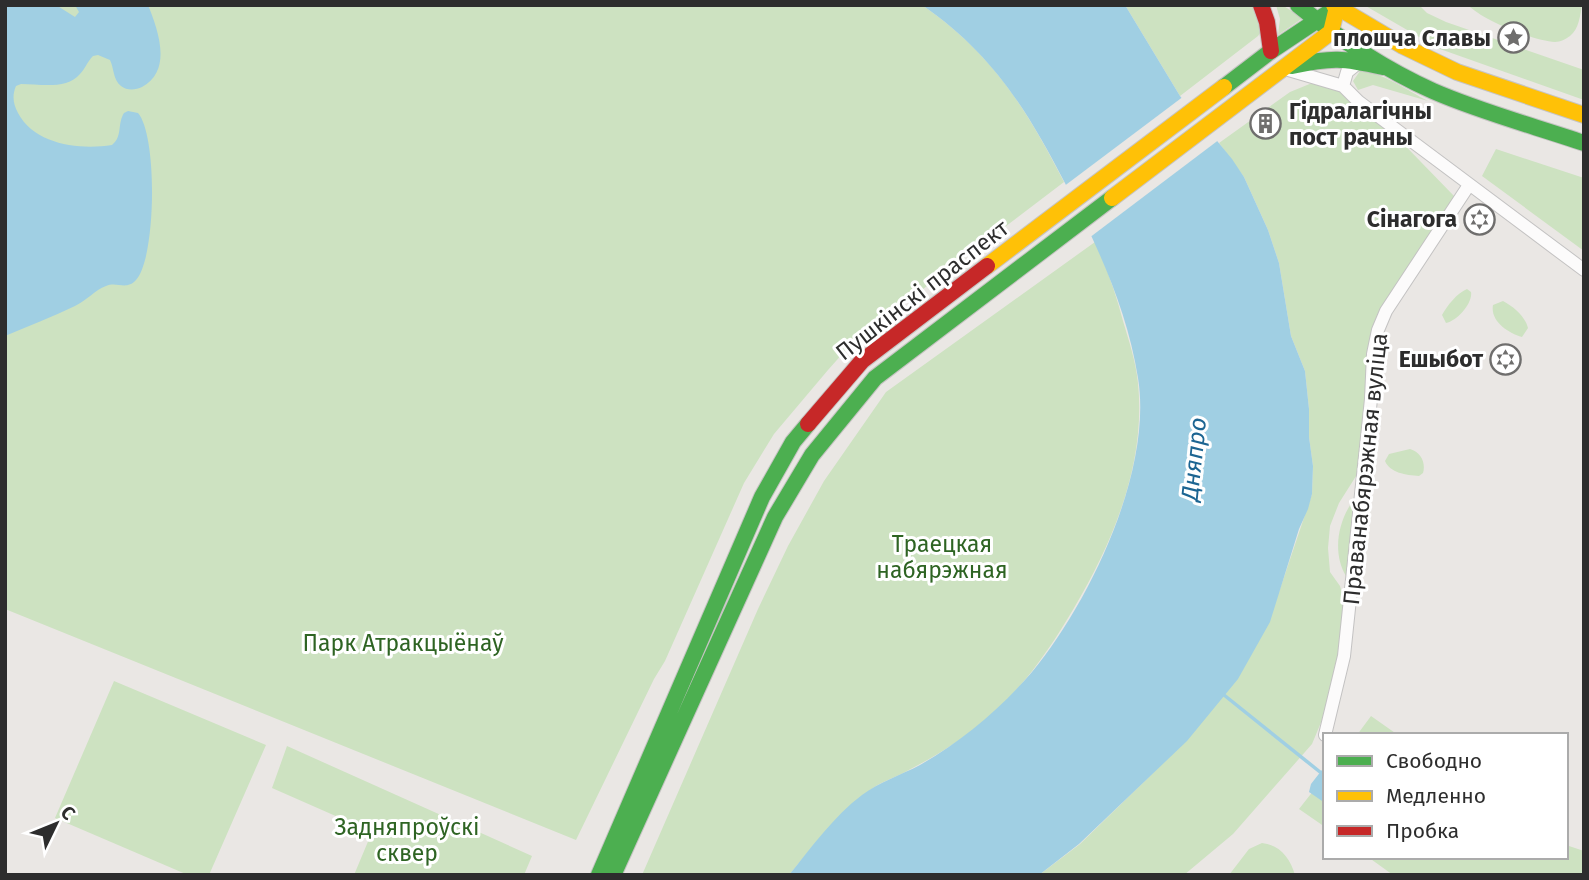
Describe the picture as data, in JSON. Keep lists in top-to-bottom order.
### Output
{
  "streets": {
    "main road": ["Пушкінскі праспект"],
    "street": ["Праванабярэжная вуліца"]
  },
  "water": ["Дняпро"],
  "parks": ["Траецкая набярэжная", "Парк Атракцыёнаў", "Задняпроўскі сквер"],
  "places": {
    "place": ["плошча Славы"],
    "building": ["Гідралагічны пост рачны"],
    "synagogue": ["Сінагога", "Ешыбот"]
  },
  "legend": ["Свободно", "Медленно", "Пробка"],
  "north": "top right"
}
